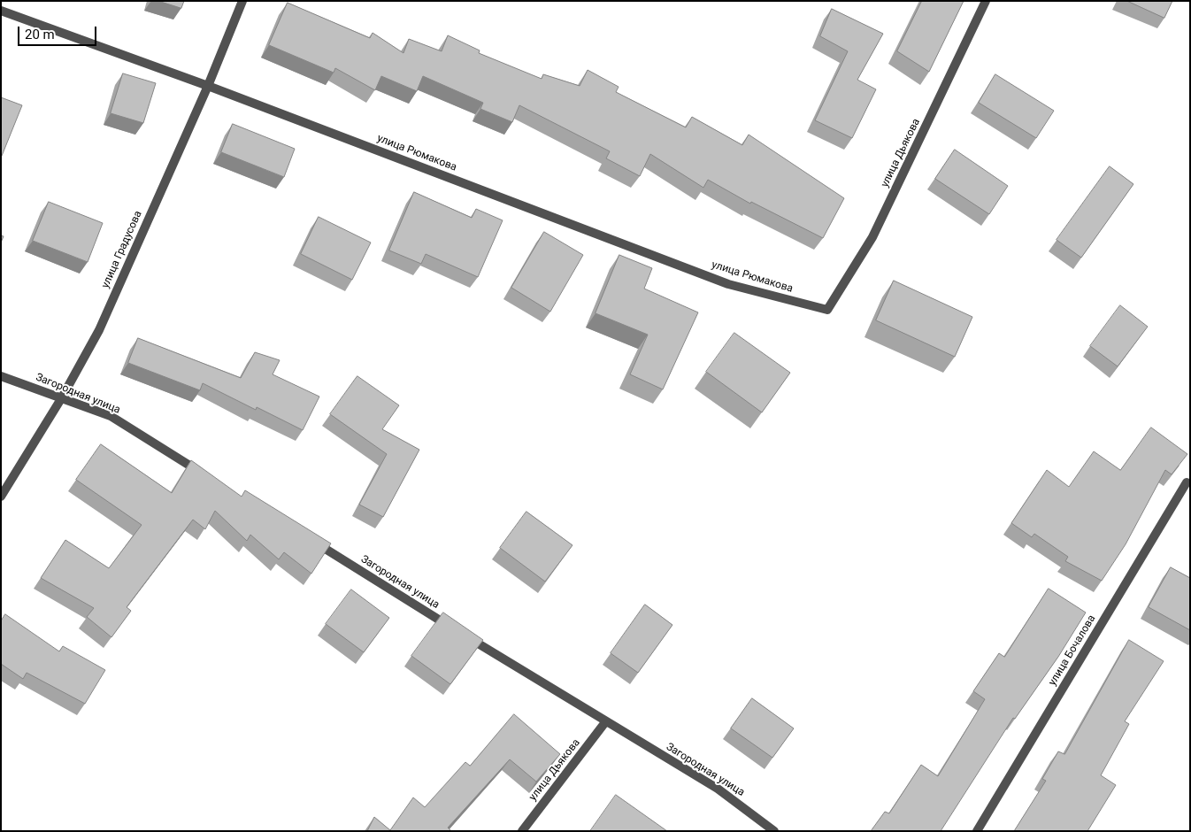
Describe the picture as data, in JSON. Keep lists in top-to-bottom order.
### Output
{
  "streets": {
    "street": [
      "улица Рюмакова",
      "улица Дьякова",
      "улица Градусова",
      "Загородная улица",
      "улица Бочалова"
    ]
  },
  "crossings": [
    ["улица Рюмакова", "улица Дьякова"],
    ["улица Рюмакова", "улица Градусова"],
    ["улица Дьякова", "Загородная улица"],
    ["улица Градусова", "Загородная улица"]
  ],
  "scale_bar": "20 m"
}
